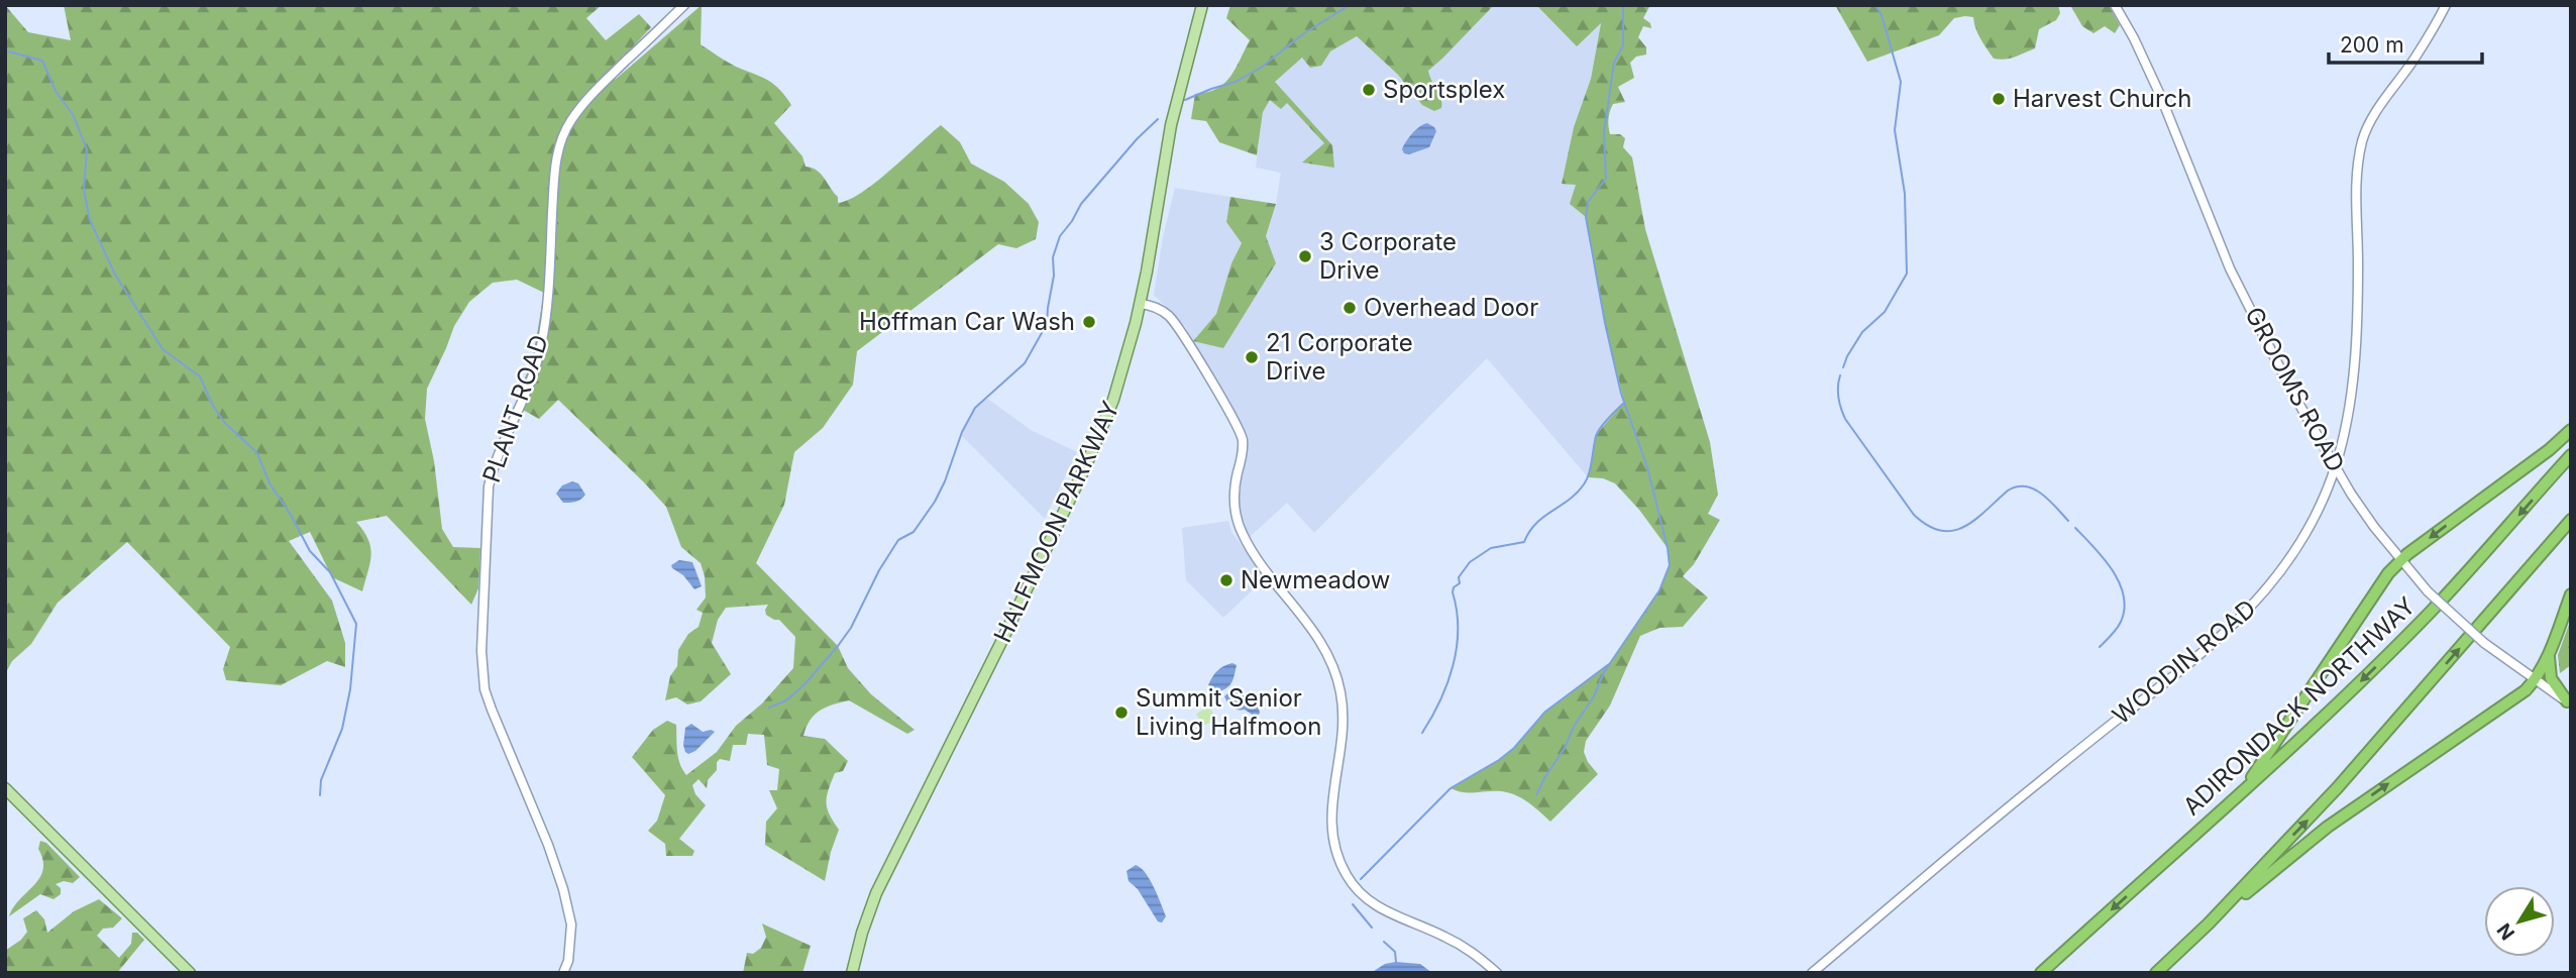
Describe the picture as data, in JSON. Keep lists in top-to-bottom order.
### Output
{
  "streets": {
    "highway": ["ADIRONDACK NORTHWAY"],
    "main road": ["HALFMOON PARKWAY"],
    "street": ["GROOMS ROAD", "PLANT ROAD", "WOODIN ROAD"]
  },
  "crossings": [
    ["GROOMS ROAD", "WOODIN ROAD"]
  ],
  "places": [
    "Sportsplex",
    "Harvest Church",
    "3 Corporate Drive",
    "Overhead Door",
    "Hoffman Car Wash",
    "21 Corporate Drive",
    "Newmeadow",
    "Summit Senior Living Halfmoon"
  ],
  "scale_bar": "200 m",
  "north": "bottom left"
}
